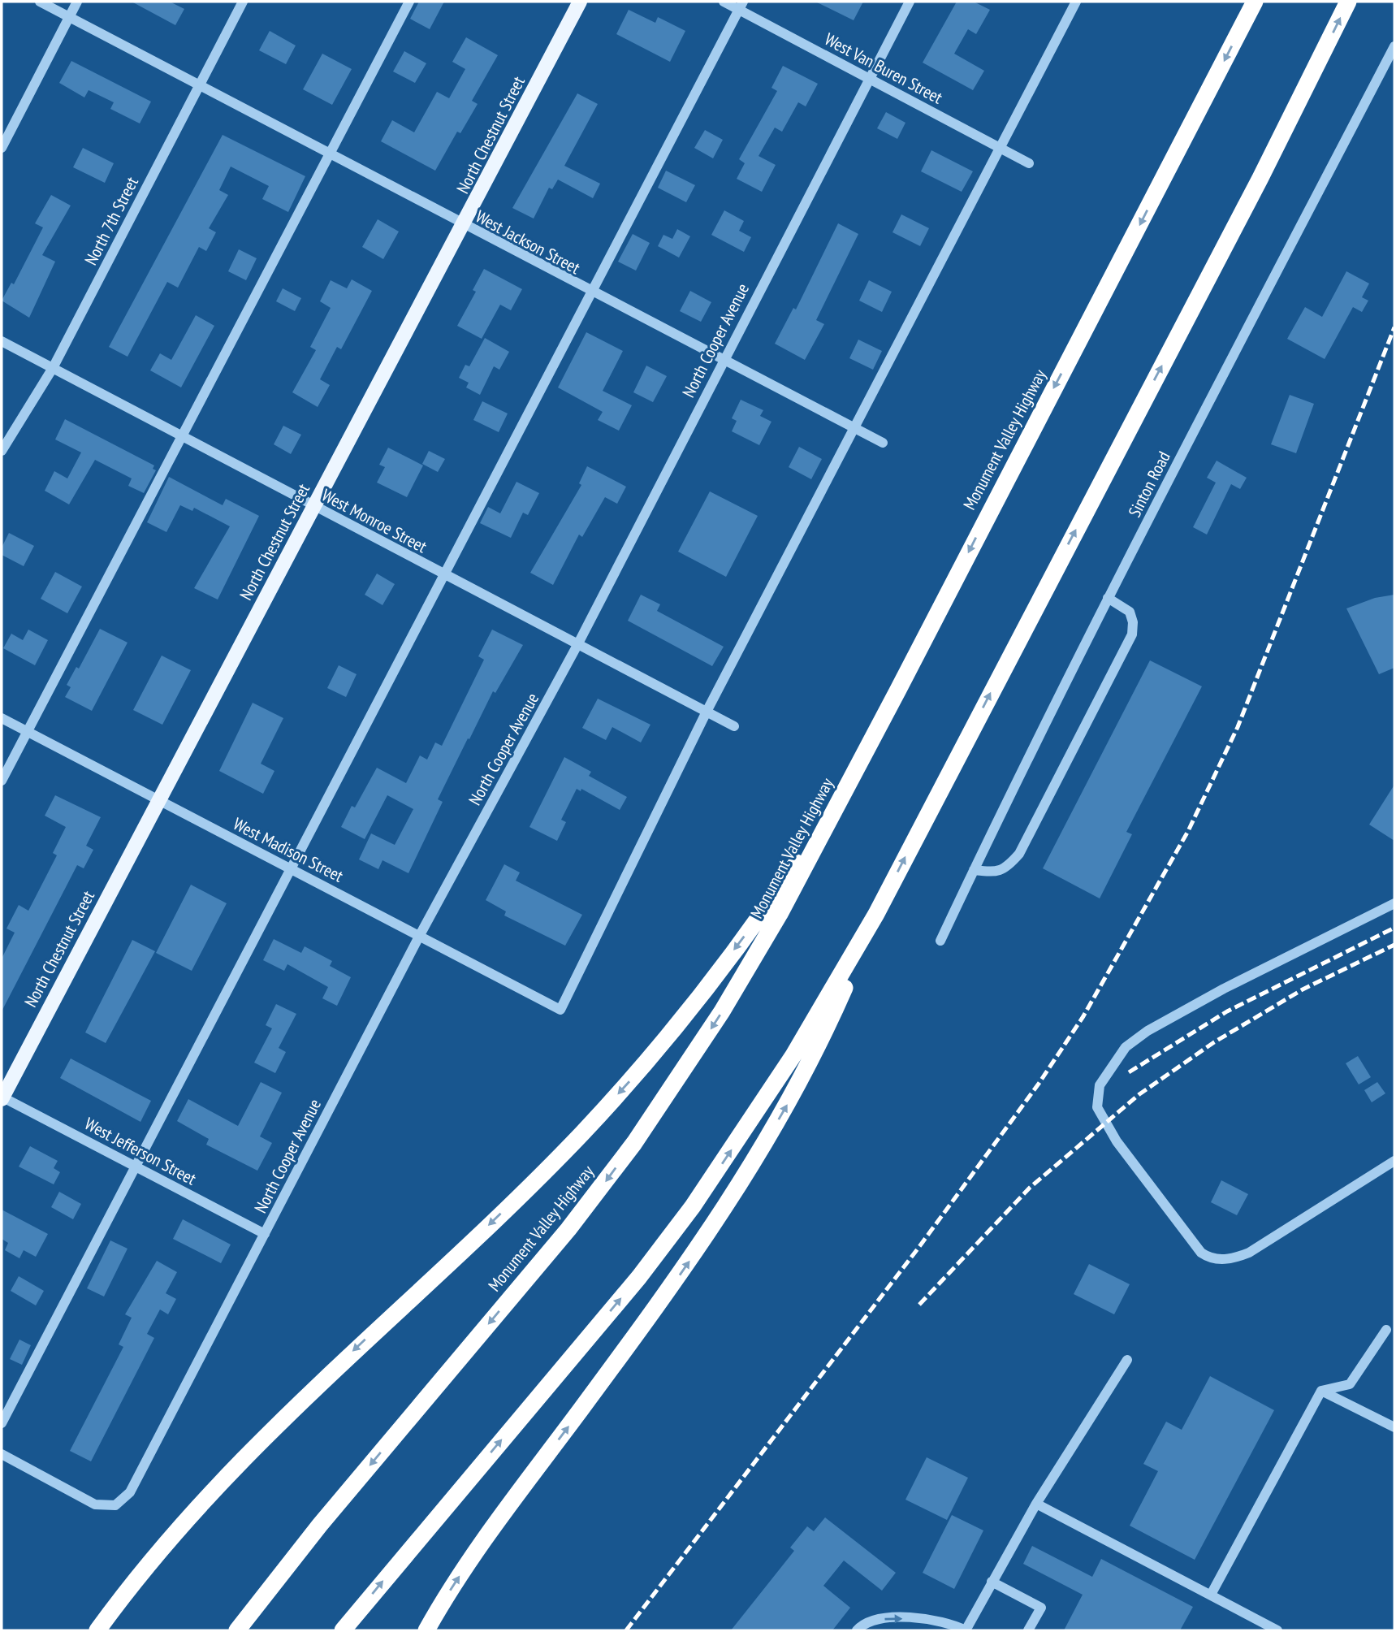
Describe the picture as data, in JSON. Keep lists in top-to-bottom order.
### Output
{
  "streets": {
    "highway": ["Monument Valley Highway"],
    "main road": ["North Chestnut Street"],
    "street": [
      "West Van Buren Street",
      "North 7th Street",
      "West Jackson Street",
      "North Cooper Avenue",
      "Sinton Road",
      "West Monroe Street",
      "West Madison Street",
      "West Jefferson Street"
    ]
  },
  "crossings": [
    ["West Van Buren Street", "North Cooper Avenue"],
    ["North Chestnut Street", "West Jackson Street"],
    ["North Chestnut Street", "West Monroe Street"],
    ["North Chestnut Street", "West Madison Street"],
    ["North Chestnut Street", "West Jefferson Street"],
    ["North 7th Street", "West Jackson Street"],
    ["North 7th Street", "West Monroe Street"],
    ["West Jackson Street", "North Cooper Avenue"],
    ["North Cooper Avenue", "West Monroe Street"],
    ["North Cooper Avenue", "West Madison Street"],
    ["North Cooper Avenue", "West Jefferson Street"],
    ["West Monroe Street", "West Madison Street"]
  ]
}
